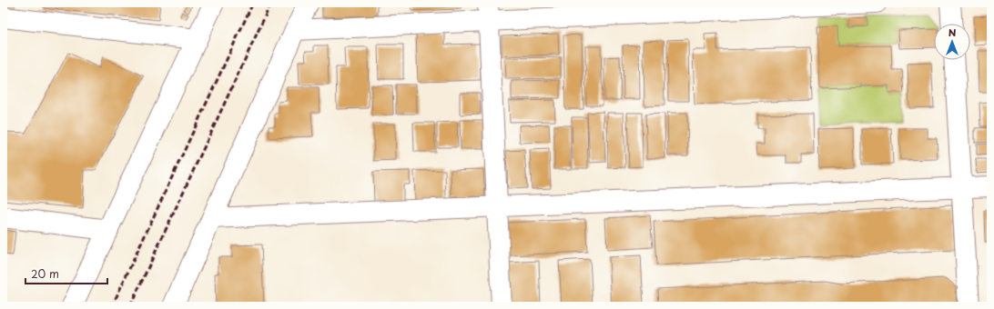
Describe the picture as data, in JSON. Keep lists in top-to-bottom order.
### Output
{
  "scale_bar": "20 m",
  "north": "top"
}
